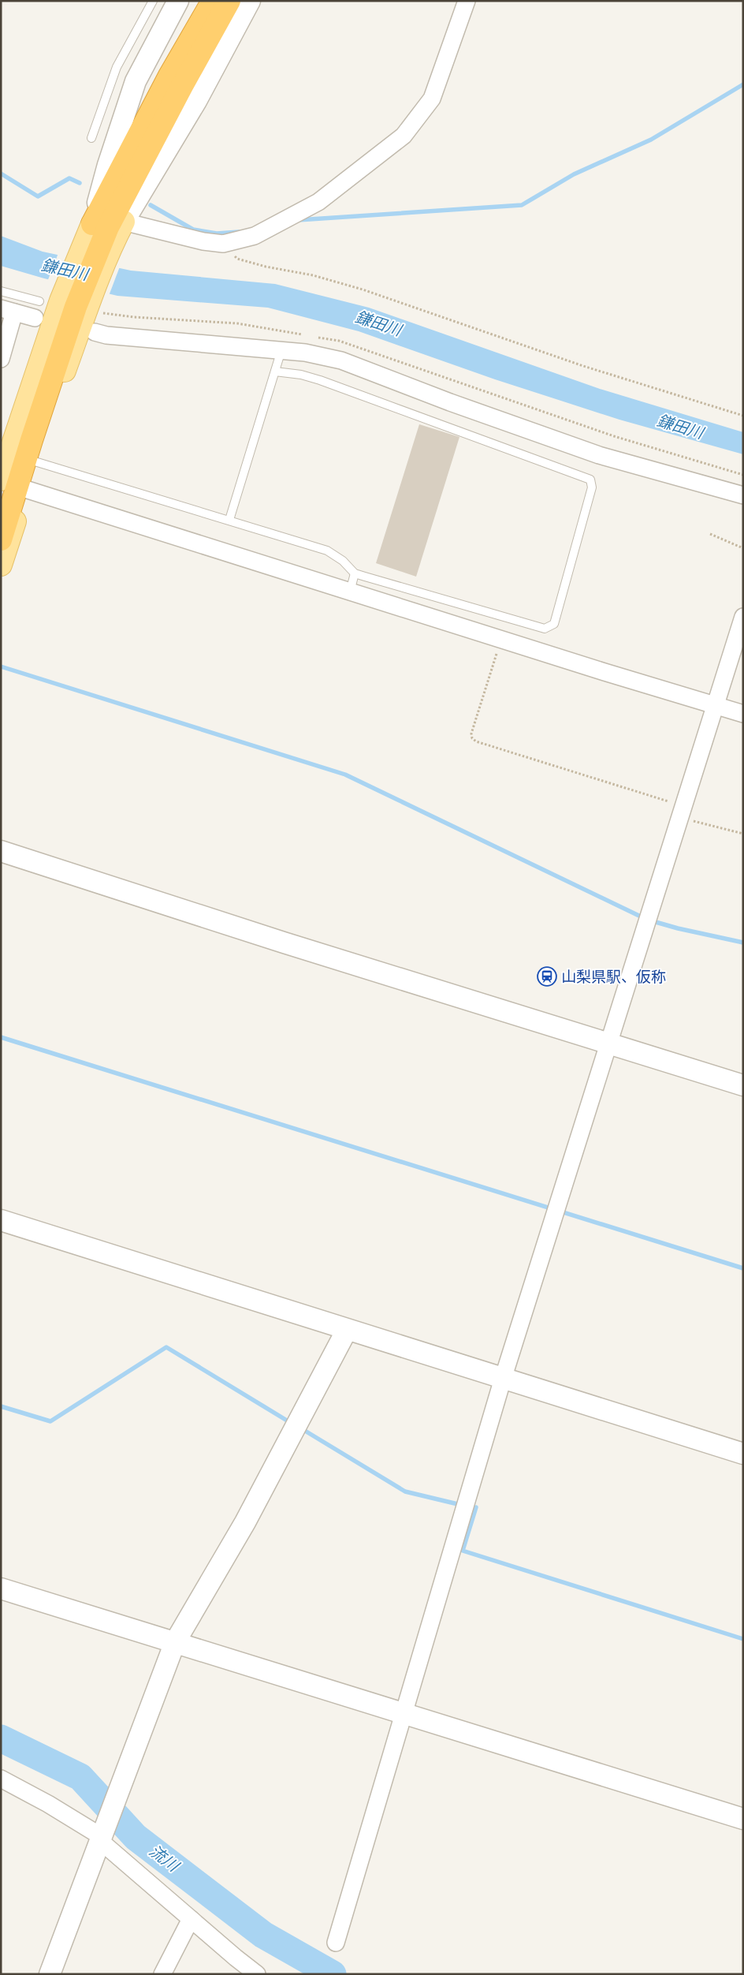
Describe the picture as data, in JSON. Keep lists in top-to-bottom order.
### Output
{
  "water": ["鎌田川", "流川"],
  "places": {
    "station": ["山梨県駅、仮称"]
  }
}
